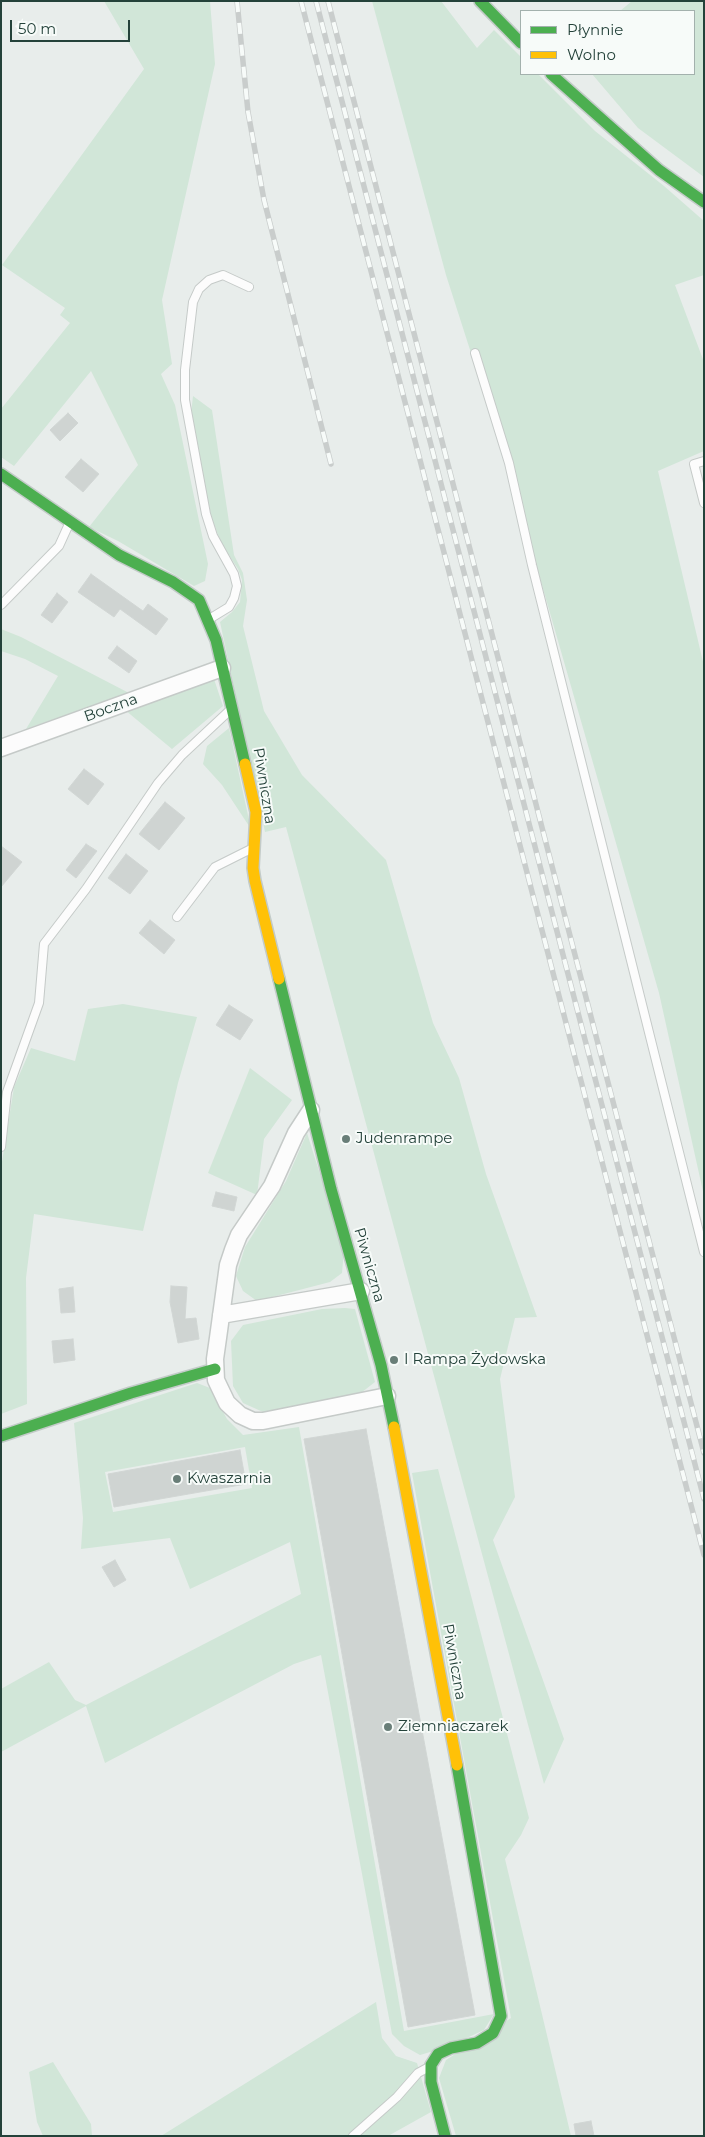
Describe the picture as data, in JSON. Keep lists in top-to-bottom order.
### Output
{
  "streets": {
    "street": ["Boczna", "Piwniczna"]
  },
  "crossings": [
    ["Boczna", "Piwniczna"]
  ],
  "places": [
    "Judenrampe",
    "I Rampa Żydowska",
    "Kwaszarnia",
    "Ziemniaczarek"
  ],
  "legend": ["Płynnie", "Wolno"],
  "scale_bar": "50 m"
}
